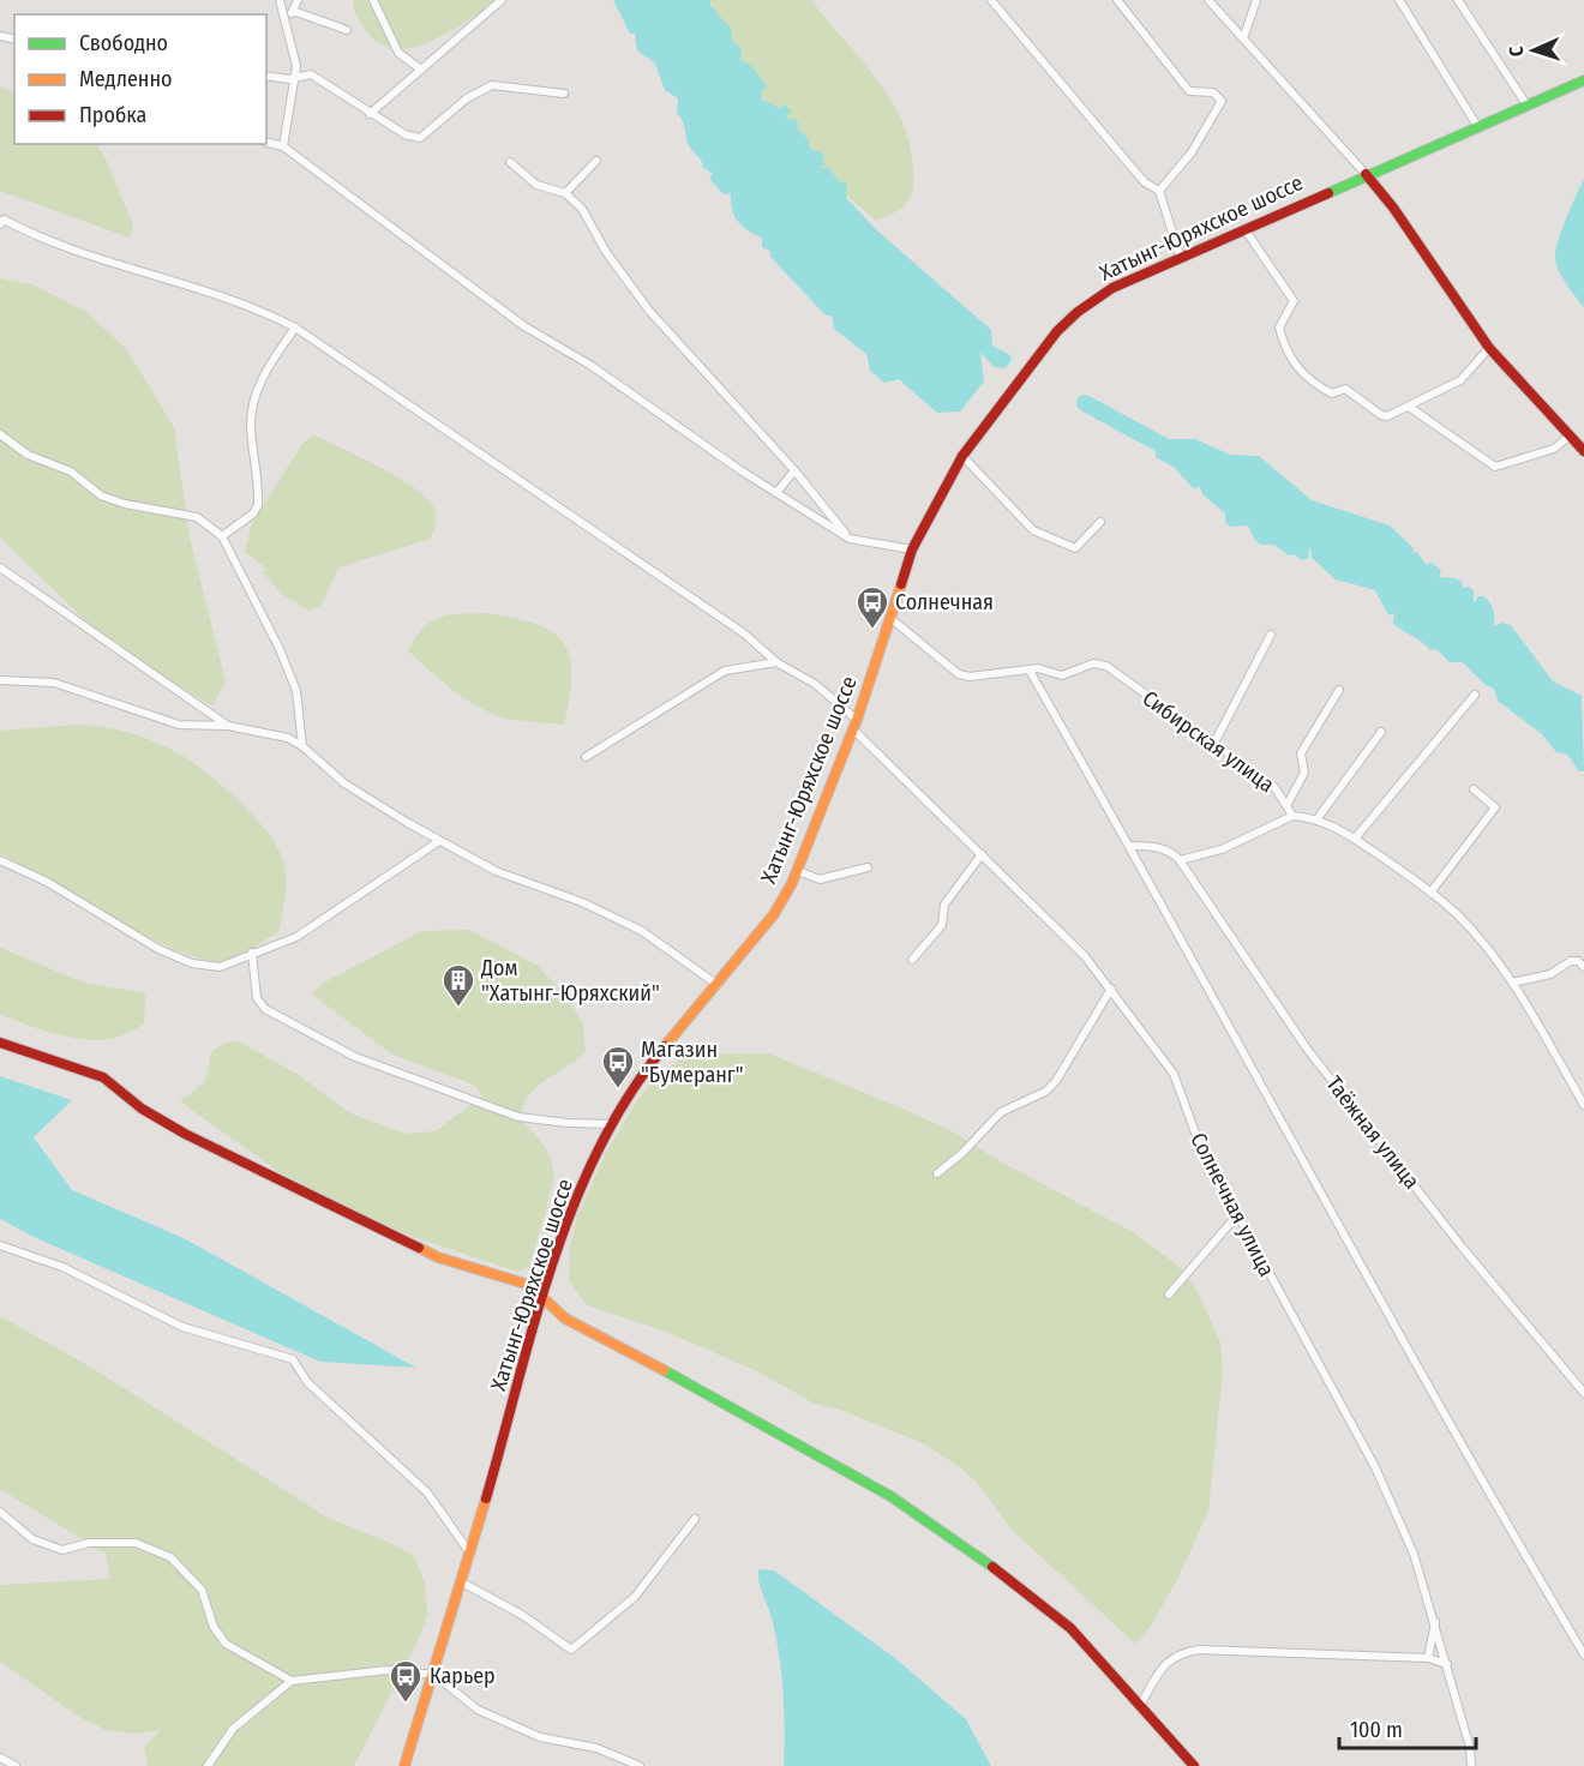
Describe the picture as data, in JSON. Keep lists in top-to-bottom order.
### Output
{
  "streets": {
    "street": [
      "Хатынг-Юряхское шоссе",
      "Сибирская улица",
      "Таёжная улица",
      "Солнечная улица"
    ]
  },
  "crossings": [
    ["Хатынг-Юряхское шоссе", "Сибирская улица"],
    ["Хатынг-Юряхское шоссе", "Солнечная улица"]
  ],
  "places": {
    "bus stop": ["Солнечная", "Магазин \"Бумеранг\"", "Карьер"],
    "building": ["Дом \"Хатынг-Юряхский\""]
  },
  "legend": ["Свободно", "Медленно", "Пробка"],
  "scale_bar": "100 m",
  "north": "left"
}
